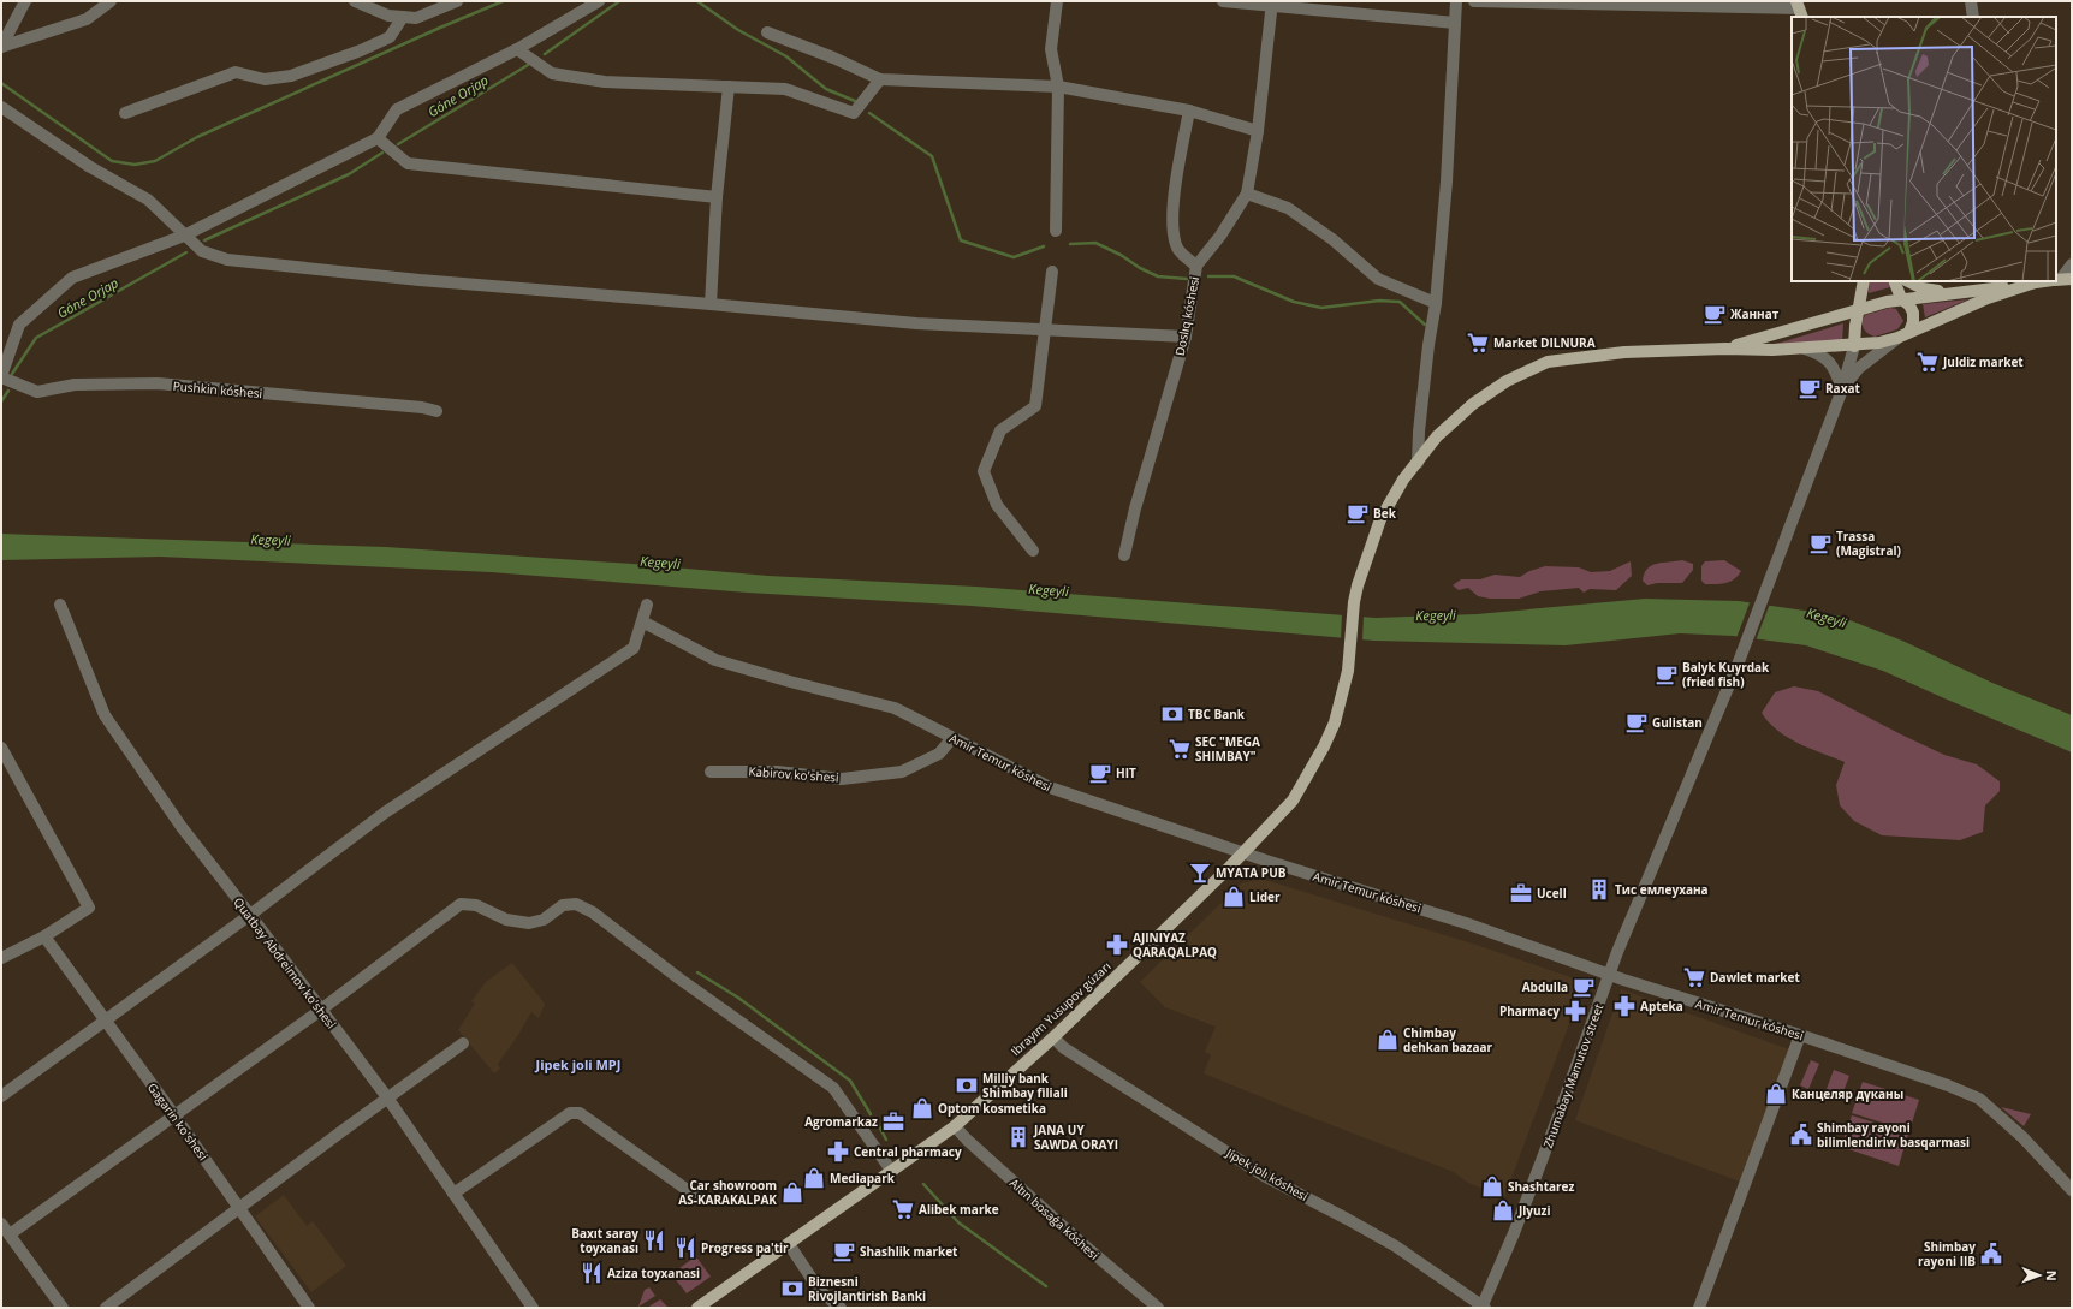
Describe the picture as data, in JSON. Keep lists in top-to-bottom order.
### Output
{
  "streets": {
    "main road": ["Ibrayım Yusupov gúzarı"],
    "street": [
      "Doslıq kóshesi",
      "Pushkin kóshesi",
      "Amir Temur kóshesi",
      "Kabirov ko'shesi",
      "Quatbay Abdreimov ko'shesi",
      "Zhumabay Mamutov street",
      "Gagarin ko'shesi",
      "Jipek jolı kóshesi",
      "Altın bosaǵa kóshesi"
    ]
  },
  "crossings": [
    ["Amir Temur kóshesi", "Kabirov ko'shesi"],
    ["Amir Temur kóshesi", "Ibrayım Yusupov gúzarı"],
    ["Amir Temur kóshesi", "Zhumabay Mamutov street"],
    ["Ibrayım Yusupov gúzarı", "Jipek jolı kóshesi"],
    ["Ibrayım Yusupov gúzarı", "Altın bosaǵa kóshesi"],
    ["Zhumabay Mamutov street", "Jipek jolı kóshesi"]
  ],
  "districts": ["Jipek joli MPJ"],
  "water": ["Góne Orjap", "Kegeyli"],
  "places": {
    "cafe": [
      "Жаннат",
      "Raxat",
      "Bek",
      "Trassa (Magistral)",
      "Balyk Kuyrdak (fried fish)",
      "Gulistan",
      "HIT",
      "Abdulla",
      "Shashlik market"
    ],
    "supermarket": [
      "Market DILNURA",
      "Juldiz market",
      "SEC \"MEGA SHIMBAY\"",
      "Dawlet market",
      "Alibek marke"
    ],
    "bank": ["TBC Bank", "Milliy bank Shimbay filiali", "Biznesni Rivojlantirish Banki"],
    "bar": ["MYATA PUB"],
    "building": ["Тис емлеухана", "JANA UY SAWDA ORAYI"],
    "office": ["Ucell", "Agromarkaz"],
    "shop": [
      "Lider",
      "Chimbay dehkan bazaar",
      "Канцеляр дүканы",
      "Optom kosmetika",
      "Mediapark",
      "Shashtarez",
      "Car showroom AS-KARAKALPAK",
      "Jlyuzi"
    ],
    "pharmacy": [
      "AJINIYAZ QARAQALPAQ",
      "Apteka",
      "Pharmacy",
      "Central pharmacy"
    ],
    "public building": ["Shimbay rayoni bilimlendiriw basqarmasi", "Shimbay rayoni IIB"],
    "restaurant": ["Baxıt saray toyxanası", "Progress pa'tir", "Aziza toyxanasi"]
  },
  "north": "right"
}
